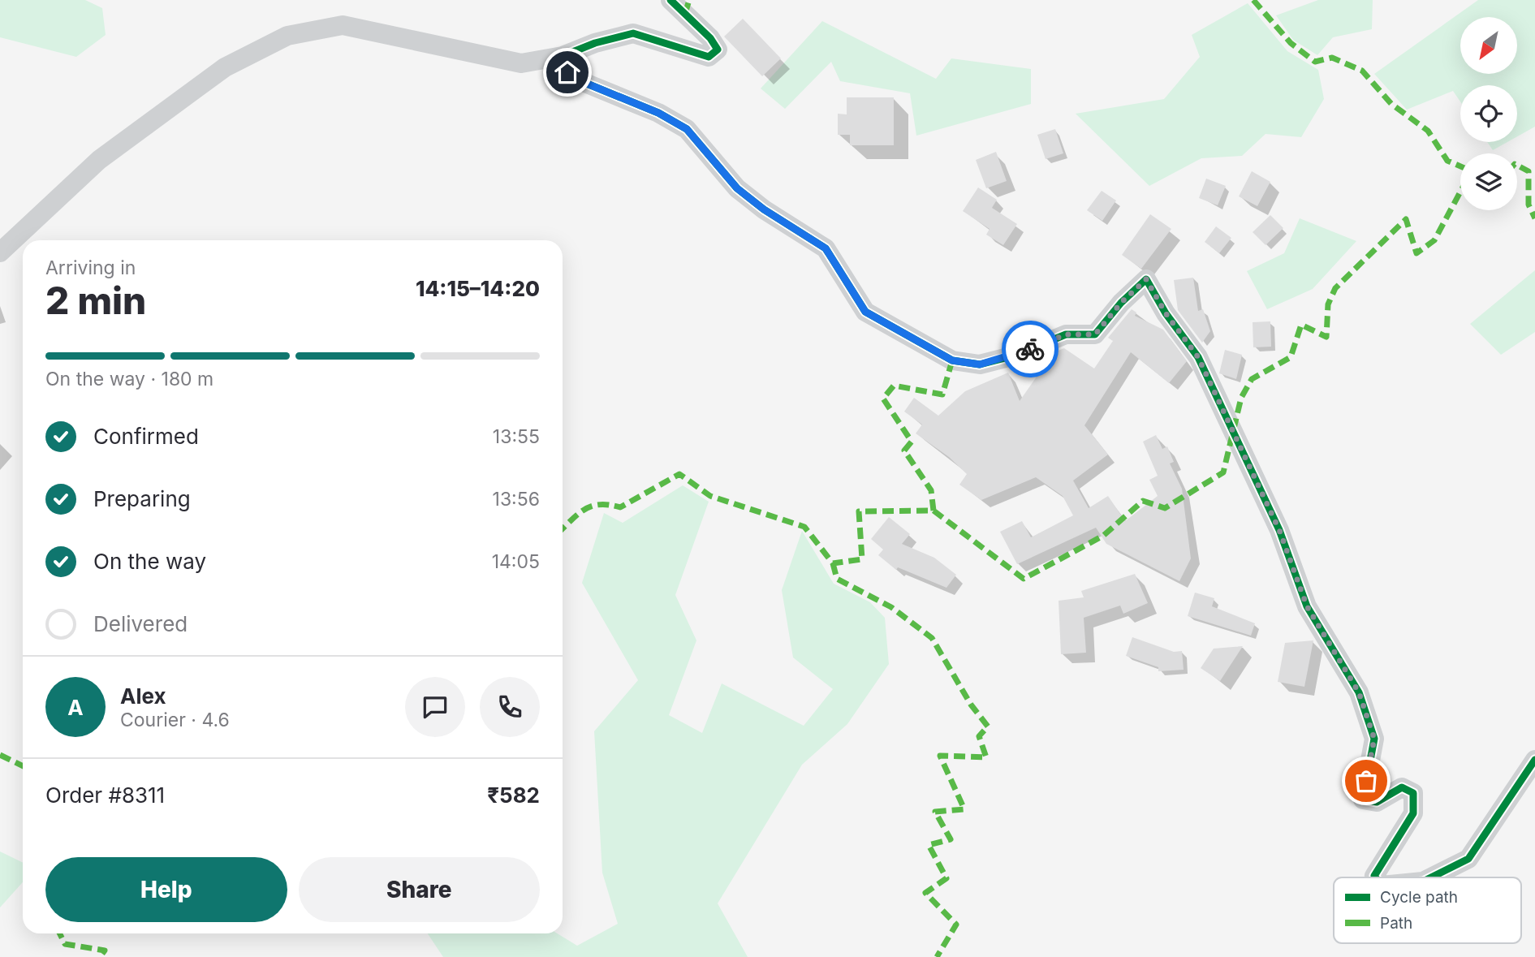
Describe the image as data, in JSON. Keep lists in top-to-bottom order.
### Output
{
  "legend": ["Cycle path", "Path"],
  "north": "bottom left",
  "page": {
    "heading": ["2 min", "Arriving in", "14:15–14:20"],
    "panel": [
      "Alex",
      "Courier · 4.6",
      "Order #8311",
      "₹582"
    ],
    "bar": "On the way · 180 m",
    "list": [
      ["Confirmed", "13:55"],
      ["Preparing", "13:56"],
      ["On the way", "14:05"],
      "Delivered"
    ],
    "round": "A",
    "buttons": ["Help", "Share"]
  }
}
